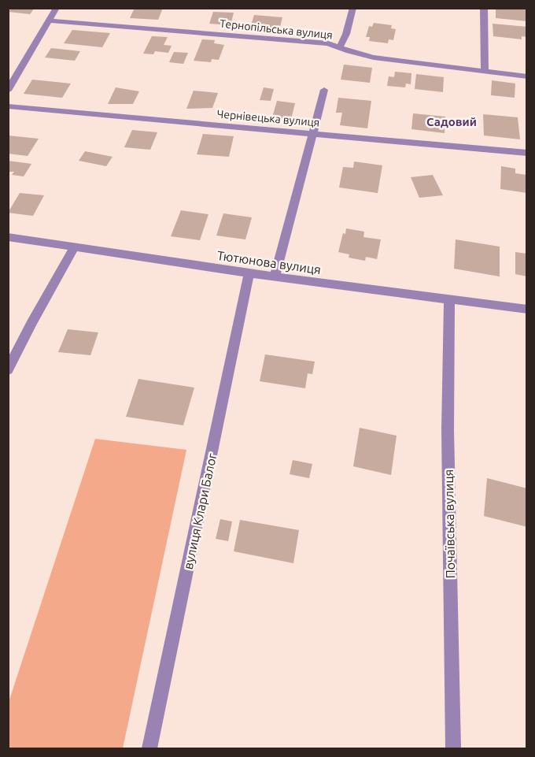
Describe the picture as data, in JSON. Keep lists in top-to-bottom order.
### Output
{
  "streets": {
    "street": [
      "Тернопільська вулиця",
      "Чернівецька вулиця",
      "Тютюнова вулиця",
      "вулиця Клари Балог",
      "Почаївська вулиця"
    ]
  },
  "crossings": [
    ["Тютюнова вулиця", "вулиця Клари Балог"],
    ["Тютюнова вулиця", "Почаївська вулиця"]
  ],
  "districts": ["Садовий"]
}
